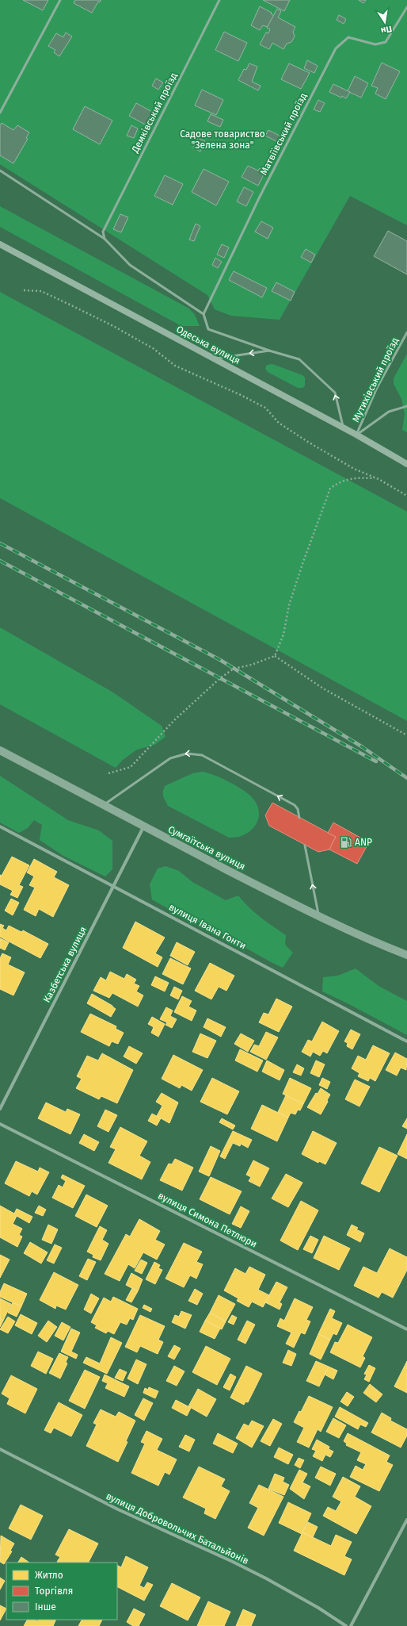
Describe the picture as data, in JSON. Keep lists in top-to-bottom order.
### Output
{
  "streets": {
    "main road": ["Одеська вулиця", "Сумгаїтська вулиця"],
    "street": [
      "вулиця Івана Гонти",
      "Казбетська вулиця",
      "вулиця Симона Петлюри",
      "вулиця Добровольчих Батальйонів"
    ],
    "lane": ["Демківський проїзд", "Матвіївський проїзд", "Мутихівський проїзд"]
  },
  "crossings": [
    ["Одеська вулиця", "Мутихівський проїзд"],
    ["Сумгаїтська вулиця", "Казбетська вулиця"],
    ["вулиця Івана Гонти", "Казбетська вулиця"]
  ],
  "parks": ["Садове товариство \"Зелена зона\""],
  "places": {
    "fuel station": ["ANP"]
  },
  "legend": ["Житло", "Торгівля", "Інше"],
  "north": "bottom"
}
